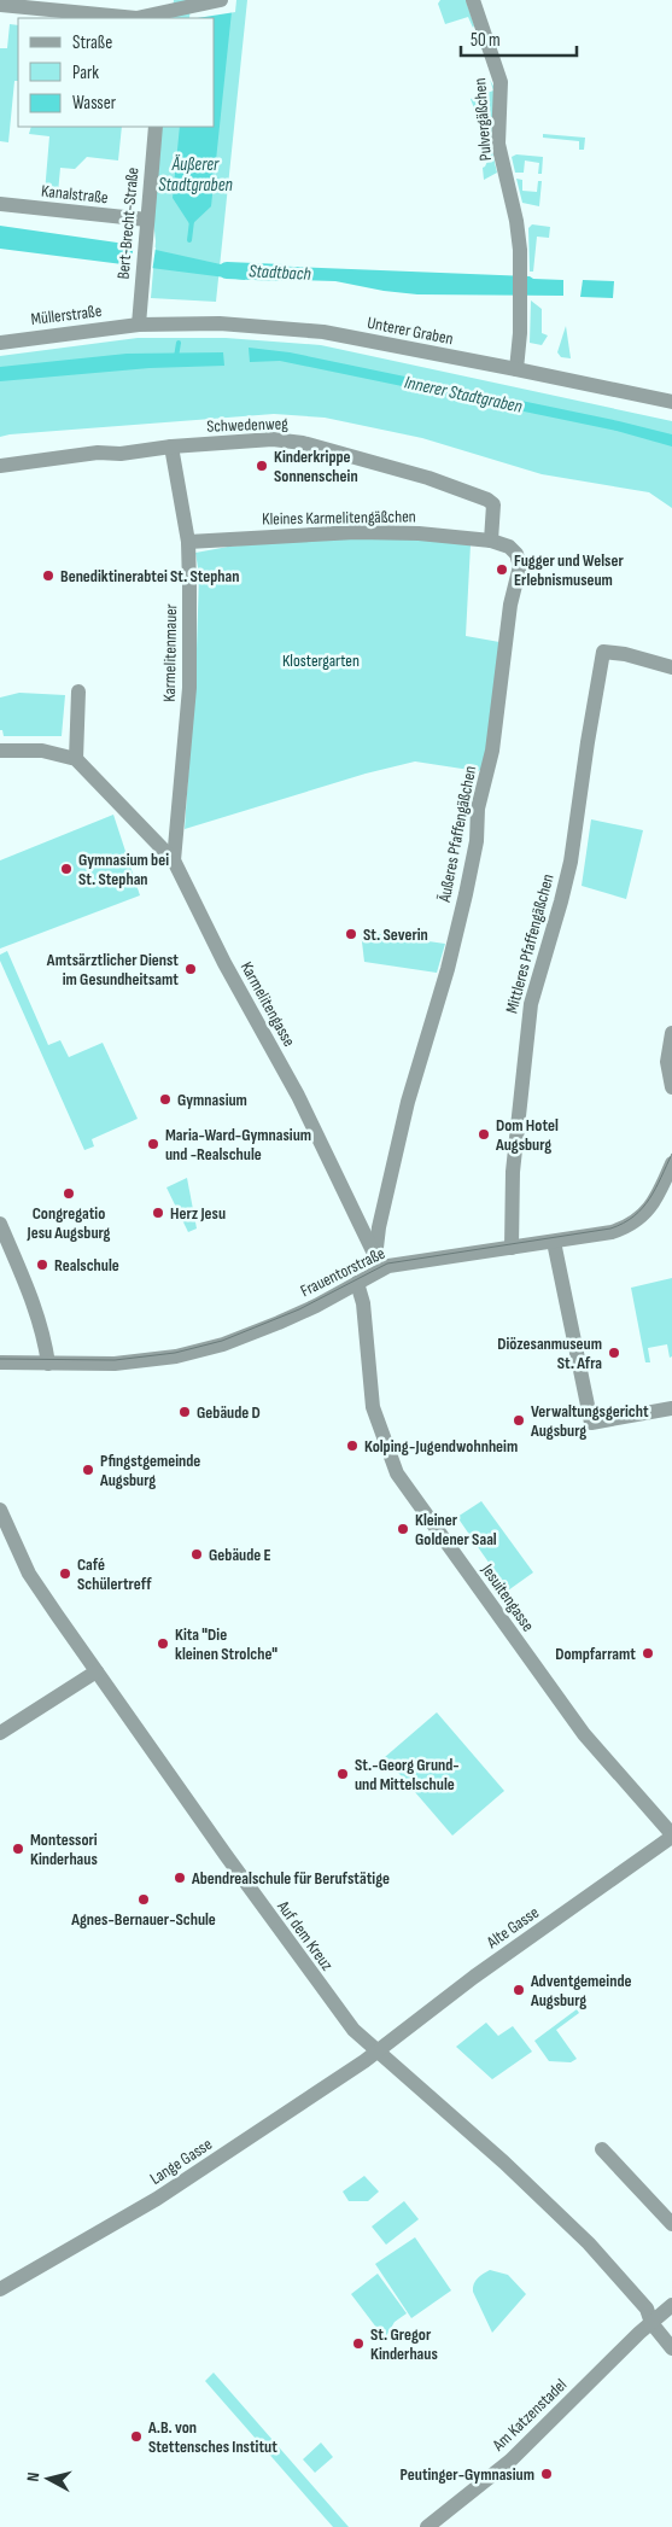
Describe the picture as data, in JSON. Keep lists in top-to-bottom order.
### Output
{
  "streets": {
    "street": [
      "Pulvergäßchen",
      "Kanalstraße",
      "Bert-Brecht-Straße",
      "Müllerstraße",
      "Unterer Graben",
      "Schwedenweg",
      "Kleines Karmelitengäßchen",
      "Karmelitenmauer",
      "Äußeres Pfaffengäßchen",
      "Mittleres Pfaffengäßchen",
      "Karmelitengasse",
      "Frauentorstraße",
      "Jesuitengasse",
      "Alte Gasse",
      "Auf dem Kreuz",
      "Lange Gasse",
      "Am Katzenstadel"
    ]
  },
  "crossings": [
    ["Pulvergäßchen", "Unterer Graben"],
    ["Kanalstraße", "Bert-Brecht-Straße"],
    ["Bert-Brecht-Straße", "Müllerstraße"],
    ["Bert-Brecht-Straße", "Unterer Graben"],
    ["Müllerstraße", "Unterer Graben"],
    ["Schwedenweg", "Kleines Karmelitengäßchen"],
    ["Schwedenweg", "Karmelitenmauer"],
    ["Schwedenweg", "Äußeres Pfaffengäßchen"],
    ["Kleines Karmelitengäßchen", "Karmelitenmauer"],
    ["Kleines Karmelitengäßchen", "Äußeres Pfaffengäßchen"],
    ["Karmelitenmauer", "Karmelitengasse"],
    ["Äußeres Pfaffengäßchen", "Karmelitengasse"],
    ["Äußeres Pfaffengäßchen", "Frauentorstraße"],
    ["Mittleres Pfaffengäßchen", "Frauentorstraße"],
    ["Karmelitengasse", "Frauentorstraße"],
    ["Frauentorstraße", "Jesuitengasse"],
    ["Jesuitengasse", "Alte Gasse"],
    ["Alte Gasse", "Auf dem Kreuz"],
    ["Alte Gasse", "Lange Gasse"],
    ["Auf dem Kreuz", "Lange Gasse"],
    ["Auf dem Kreuz", "Am Katzenstadel"]
  ],
  "water": ["Äußerer Stadtgraben", "Stadtbach", "Innerer Stadtgraben"],
  "parks": ["Klostergarten"],
  "places": [
    "Kinderkrippe Sonnenschein",
    "Fugger und Welser Erlebnismuseum",
    "Benediktinerabtei St. Stephan",
    "Gymnasium bei St. Stephan",
    "St. Severin",
    "Amtsärztlicher Dienst im Gesundheitsamt",
    "Gymnasium",
    "Dom Hotel Augsburg",
    "Maria-Ward-Gymnasium und -Realschule",
    "Congregatio Jesu Augsburg",
    "Herz Jesu",
    "Realschule",
    "Diözesanmuseum St. Afra",
    "Gebäude D",
    "Verwaltungsgericht Augsburg",
    "Kolping-Jugendwohnheim",
    "Pfingstgemeinde Augsburg",
    "Kleiner Goldener Saal",
    "Gebäude E",
    "Café Schülertreff",
    "Kita \"Die kleinen Strolche\"",
    "Dompfarramt",
    "St.-Georg Grund- und Mittelschule",
    "Montessori Kinderhaus",
    "Abendrealschule für Berufstätige",
    "Agnes-Bernauer-Schule",
    "Adventgemeinde Augsburg",
    "St. Gregor Kinderhaus",
    "A.B. von Stettensches Institut",
    "Peutinger-Gymnasium"
  ],
  "legend": ["Straße", "Park", "Wasser"],
  "scale_bar": "50 m",
  "north": "left"
}
